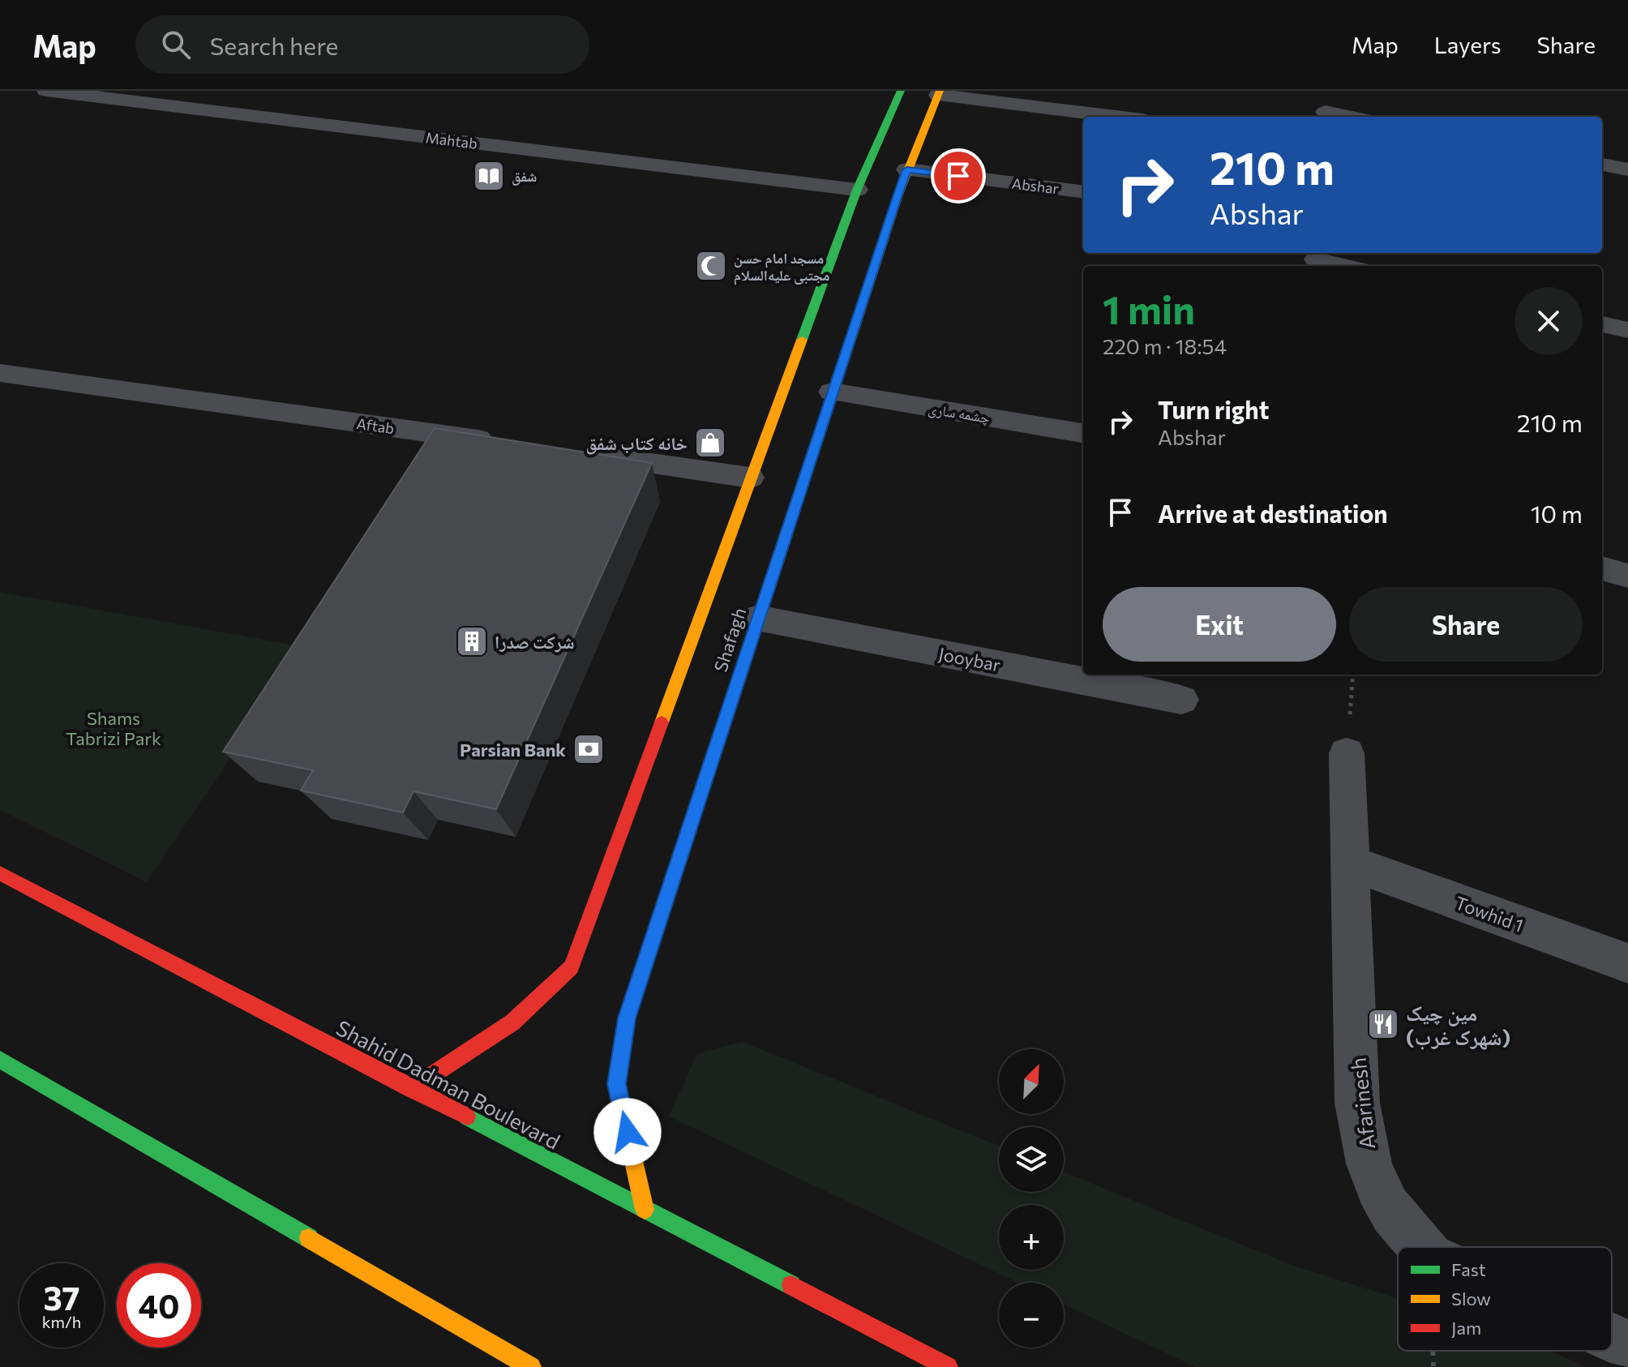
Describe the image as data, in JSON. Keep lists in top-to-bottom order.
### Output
{
  "streets": {
    "street": [
      "Mahtab",
      "Abshar",
      "چشمه ساری",
      "Aftab",
      "Shafagh",
      "Jooybar",
      "Towhid 1",
      "Shahid Dadman Boulevard",
      "Afarinesh"
    ]
  },
  "crossings": [
    ["Mahtab", "Shafagh"],
    ["Abshar", "Shafagh"],
    ["چشمه ساری", "Shafagh"],
    ["Shafagh", "Jooybar"],
    ["Shafagh", "Shahid Dadman Boulevard"],
    ["Towhid 1", "Afarinesh"]
  ],
  "parks": ["Shams Tabrizi Park"],
  "places": {
    "library": ["شفق"],
    "mosque": ["مسجد امام حسن مجتبی علیه‌السلام"],
    "shop": ["خانه کتاب شفق"],
    "building": ["شرکت صدرا"],
    "bank": ["Parsian Bank"],
    "restaurant": ["مین چیک (شهرک غرب)"]
  },
  "legend": ["Fast", "Slow", "Jam"],
  "north": "top right",
  "page": {
    "header": "Map",
    "search": "Search here",
    "nav": ["Map", "Layers", "Share"],
    "turn": ["210 m", "Abshar"],
    "heading": ["1 min", "220 m · 18:54"],
    "list": [
      {
        "name": "Turn right",
        "note": "Abshar",
        "value": "210 m"
      },
      {
        "name": "Arrive at destination",
        "value": "10 m"
      }
    ],
    "buttons": ["Exit", "Share"],
    "map_buttons": ["+", "−"],
    "speed": "37 km/h",
    "limit": "40"
  }
}
